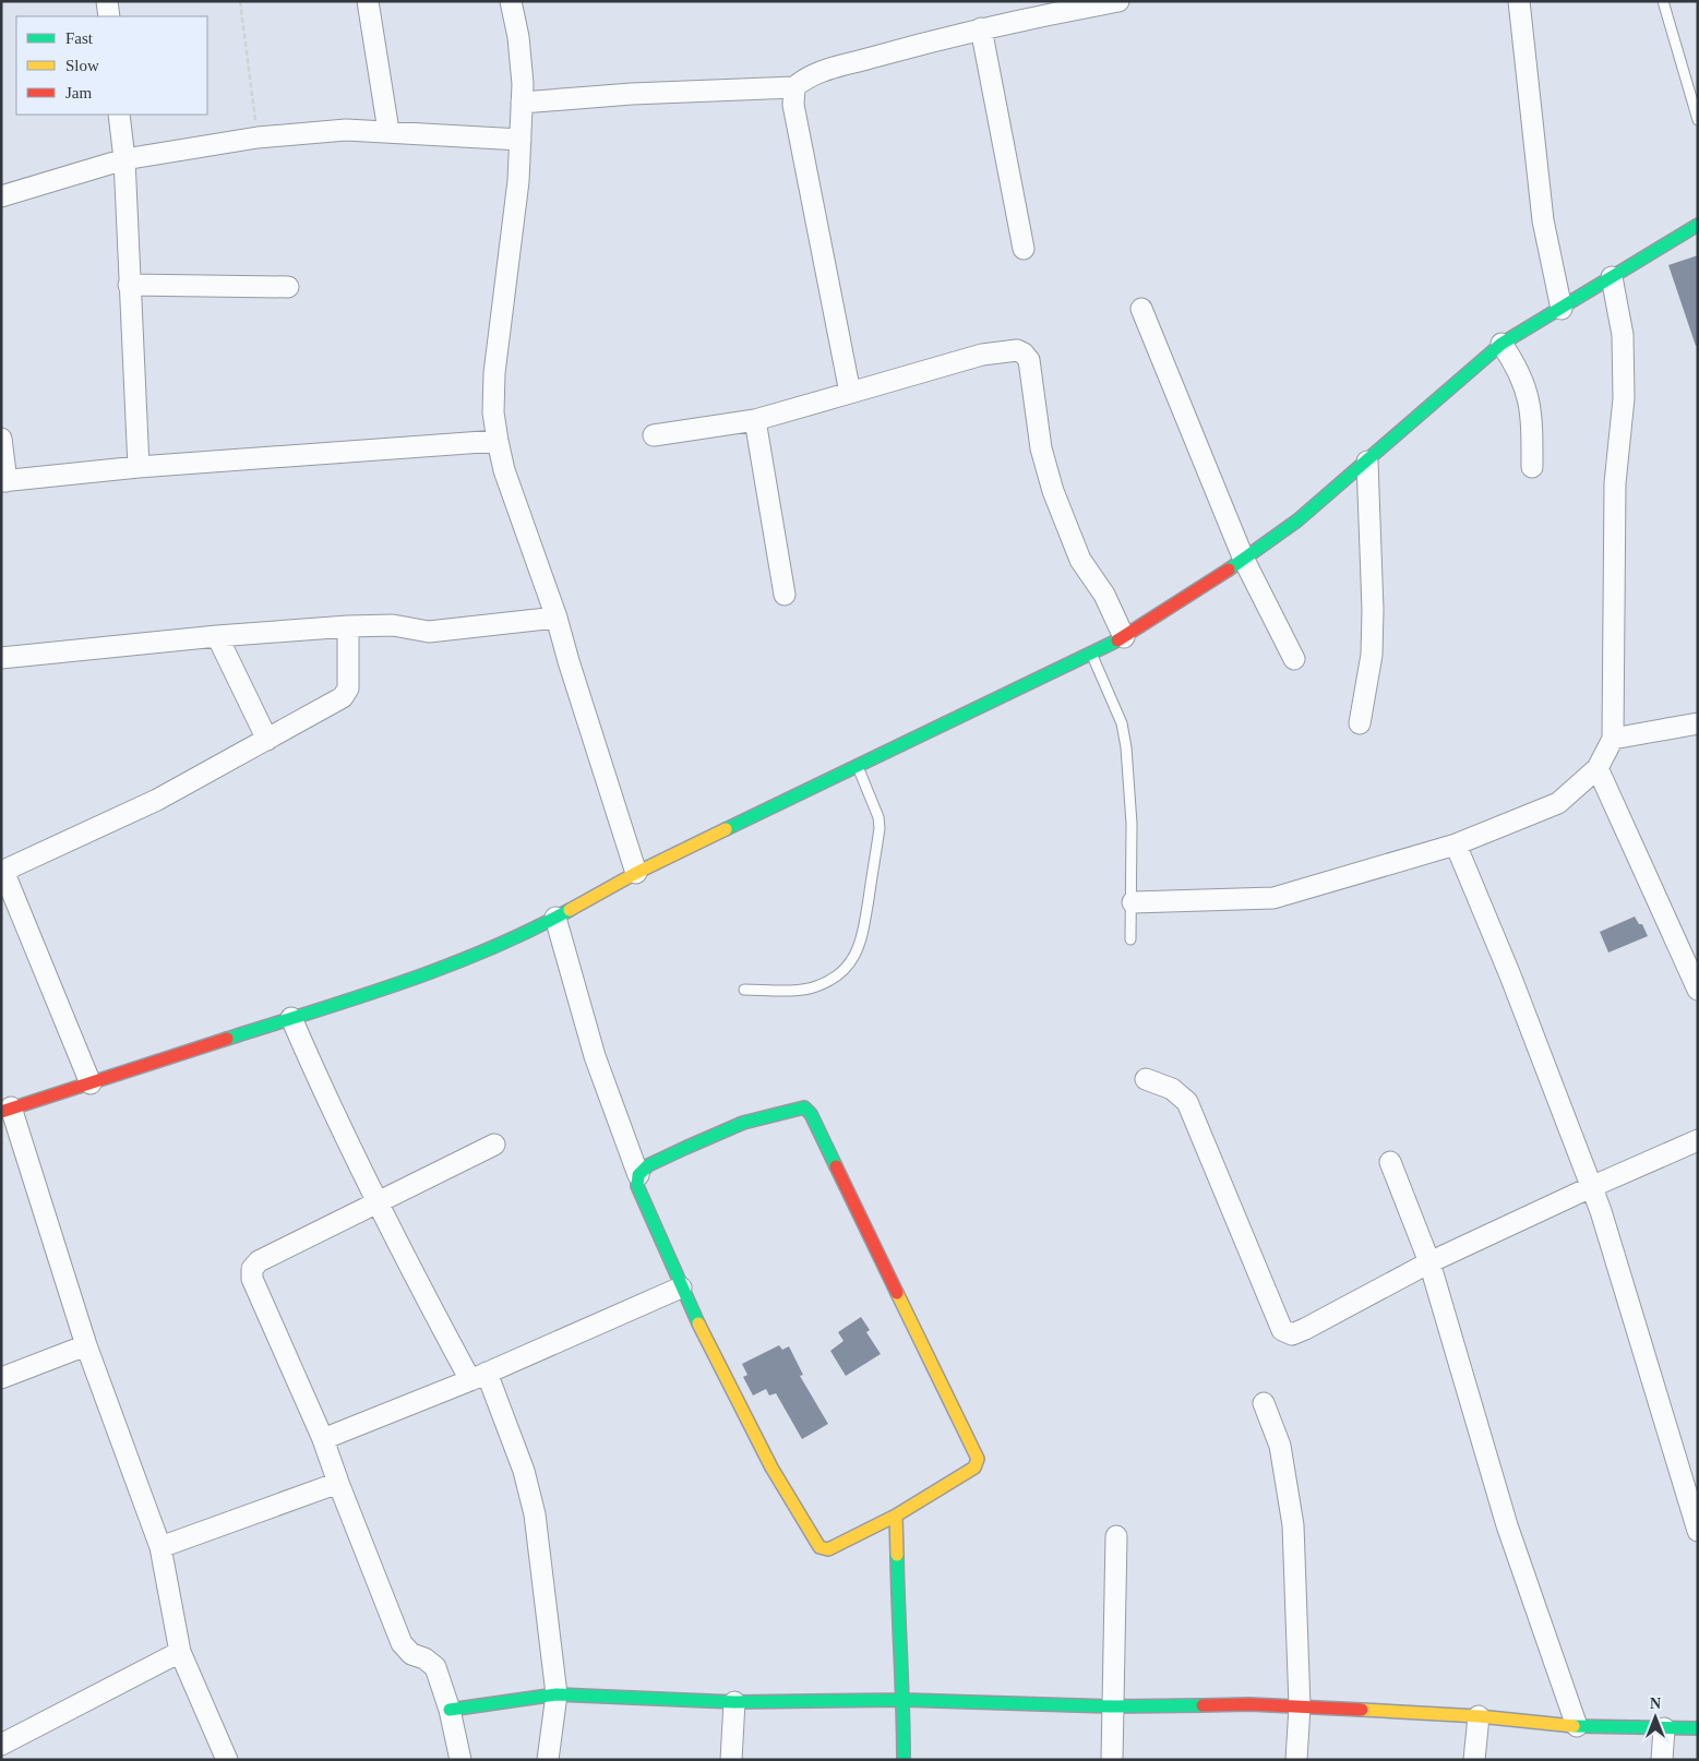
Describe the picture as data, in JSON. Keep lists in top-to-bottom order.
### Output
{
  "legend": ["Fast", "Slow", "Jam"],
  "north": "top"
}
